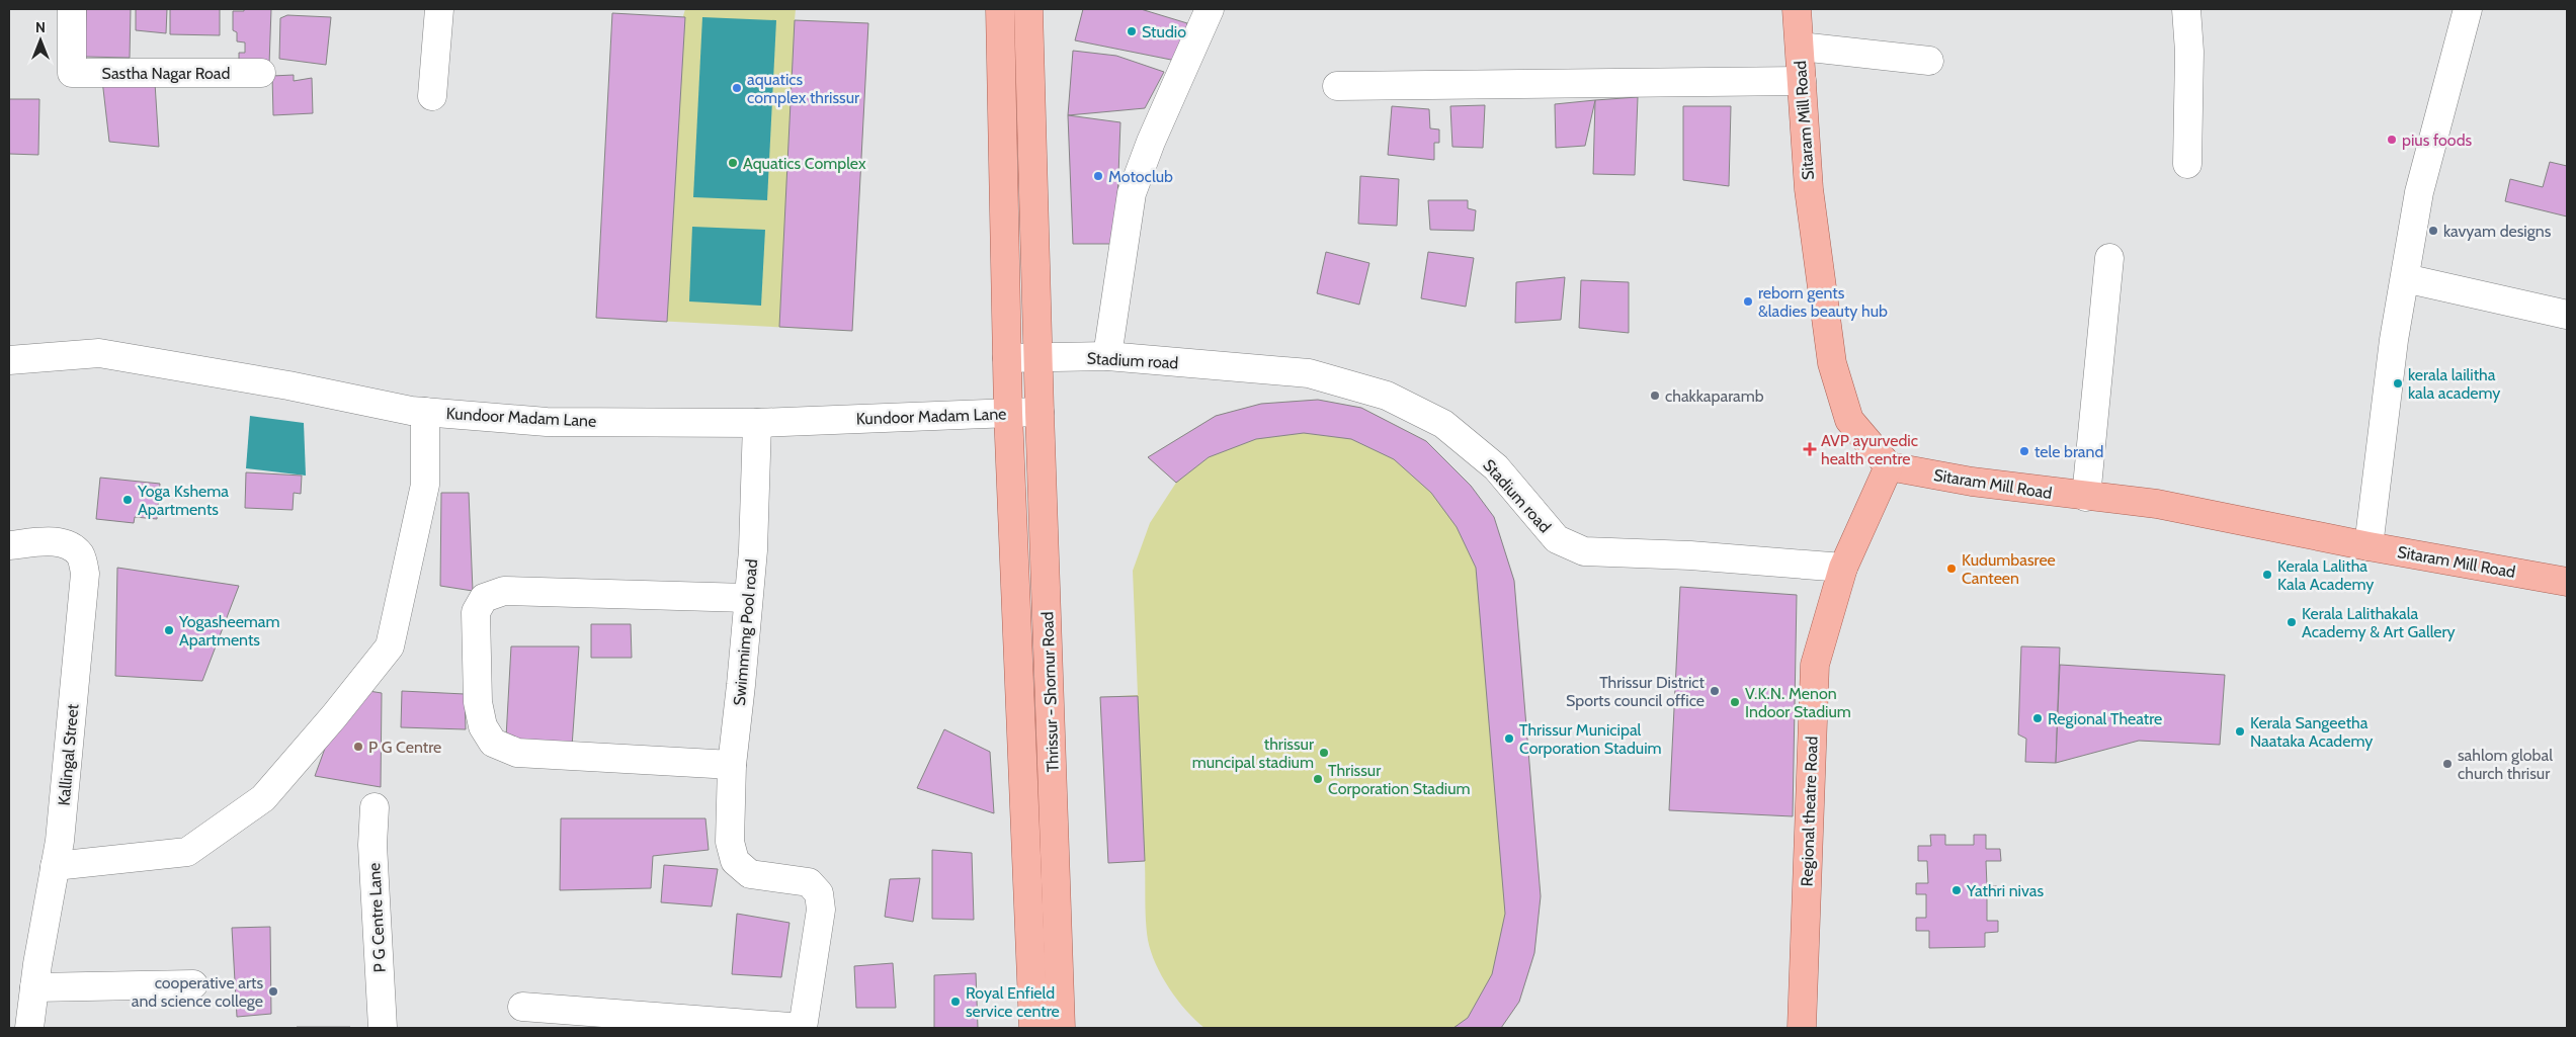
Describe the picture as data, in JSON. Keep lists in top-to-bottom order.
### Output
{
  "streets": {
    "main road": ["Sitaram Mill Road", "Thrissur - Shornur Road", "Regional theatre Road"],
    "street": [
      "Sastha Nagar Road",
      "Stadium road",
      "Kundoor Madam Lane",
      "Swimmimg Pool road",
      "Kallingal Street",
      "P G Centre Lane"
    ]
  },
  "crossings": [
    ["Stadium road", "Thrissur - Shornur Road"],
    ["Stadium road", "Regional theatre Road"],
    ["Kundoor Madam Lane", "Swimmimg Pool road"],
    ["Kundoor Madam Lane", "Thrissur - Shornur Road"]
  ],
  "places": {
    "other": [
      "Studio",
      "aquatics complex thrissur",
      "pius foods",
      "Aquatics Complex",
      "Motoclub",
      "kavyam designs",
      "reborn gents &ladies beauty hub",
      "kerala lailitha kala academy",
      "chakkaparamb",
      "tele brand",
      "Yoga Kshema Apartments",
      "Kudumbasree Canteen",
      "Kerala Lalitha Kala Academy",
      "Kerala Lalithakala Academy & Art Gallery",
      "Yogasheemam Apartments",
      "Thrissur District Sports council office",
      "V.K.N. Menon Indoor Stadium",
      "Regional Theatre",
      "Kerala Sangeetha Naataka Academy",
      "Thrissur Municipal Corporation Staduim",
      "P G Centre",
      "thrissur muncipal stadium",
      "sahlom global church thrisur",
      "Thrissur Corporation Stadium",
      "Yathri nivas",
      "cooperative arts and science college",
      "Royal Enfield service centre"
    ],
    "health": ["AVP ayurvedic health centre"]
  },
  "north": "top"
}
